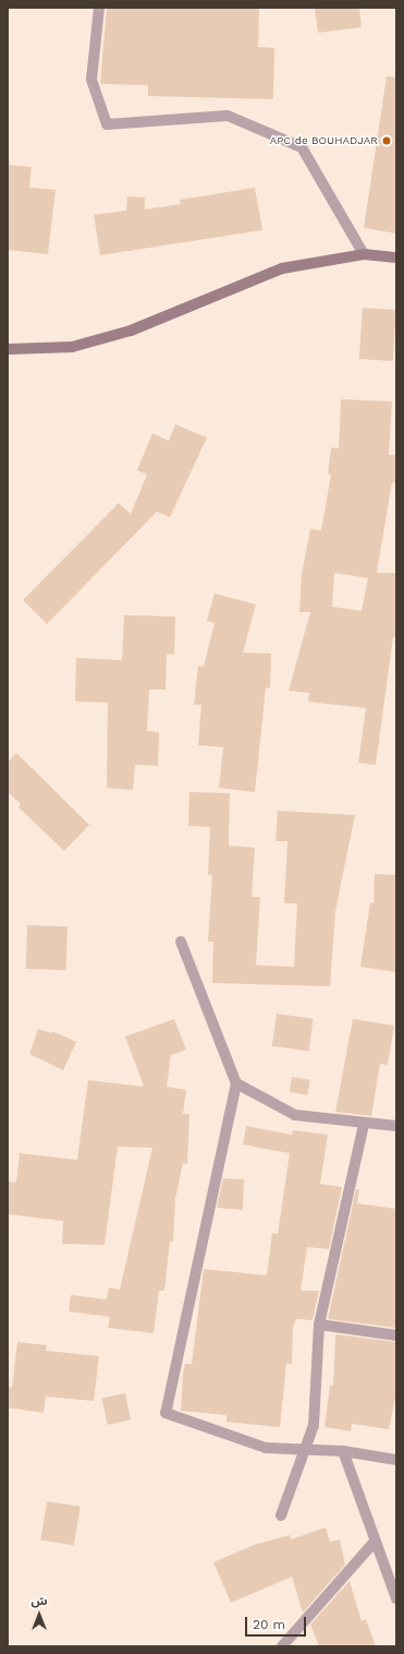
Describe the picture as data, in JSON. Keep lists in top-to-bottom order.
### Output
{
  "places": ["APC de BOUHADJAR"],
  "scale_bar": "20 m",
  "north": "top"
}
